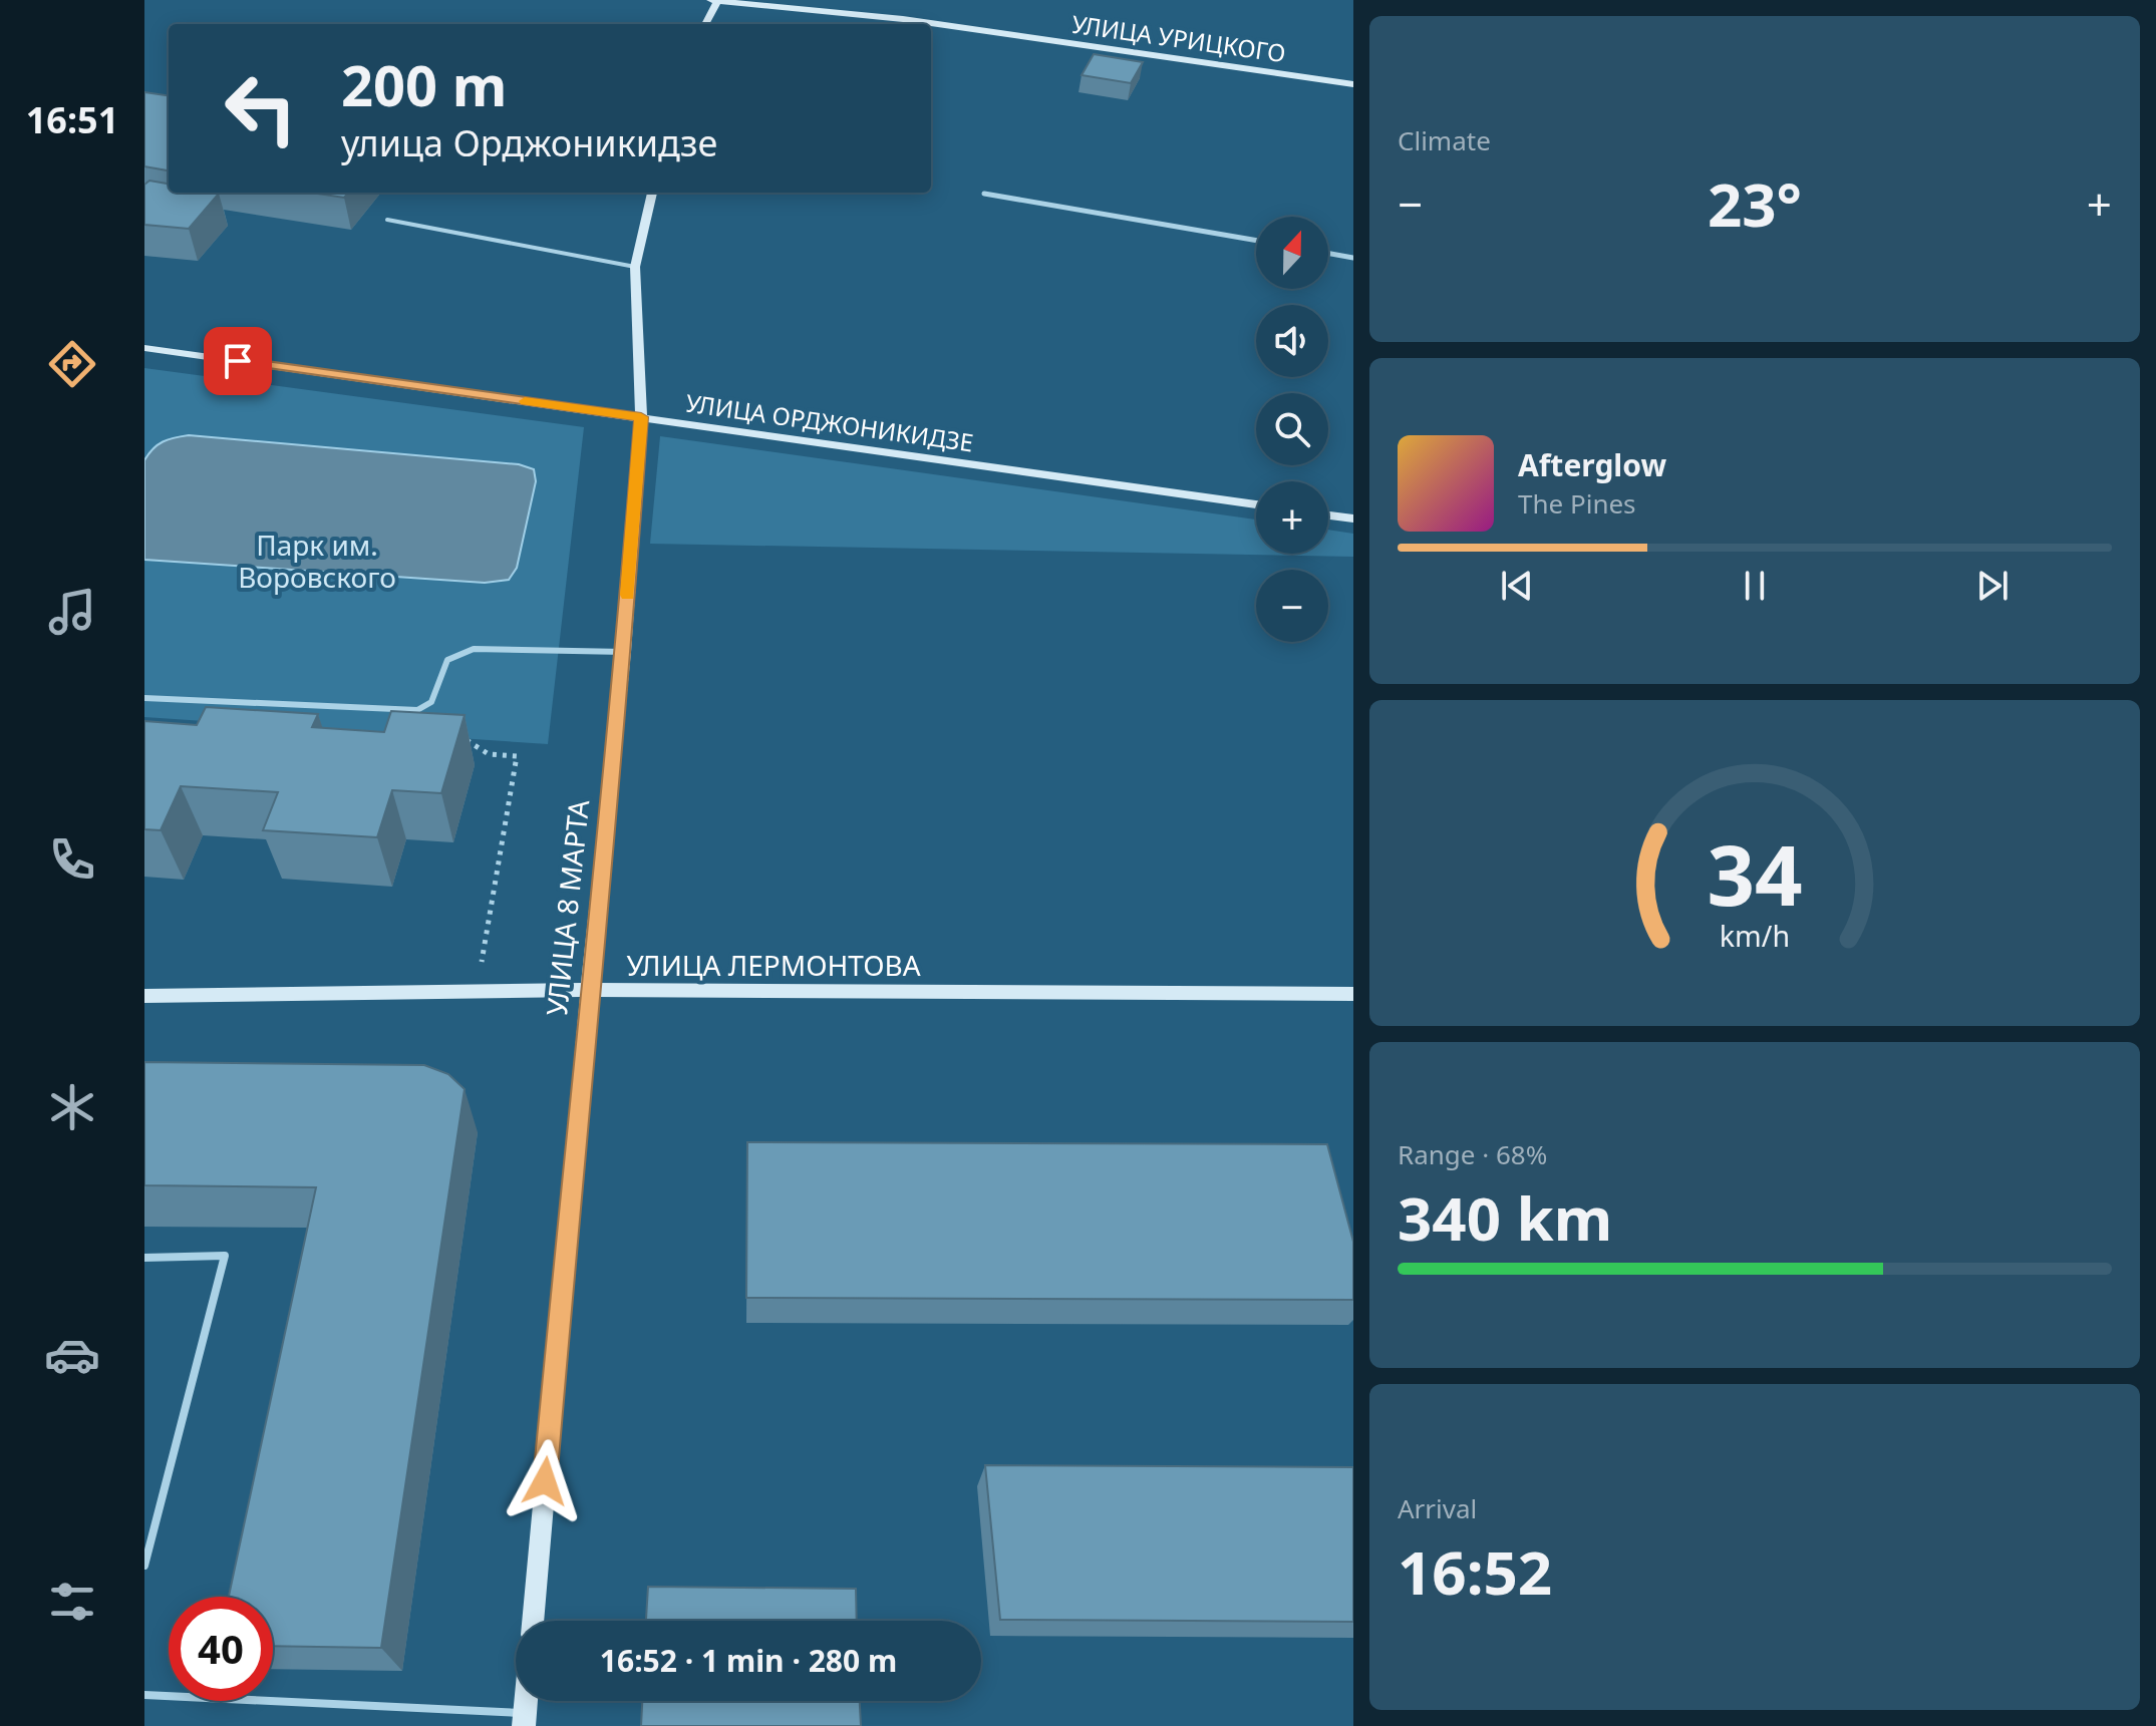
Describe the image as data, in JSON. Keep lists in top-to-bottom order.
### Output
{
  "streets": {
    "street": [
      "УЛИЦА УРИЦКОГО",
      "УЛИЦА ОРДЖОНИКИДЗЕ",
      "УЛИЦА 8 МАРТА",
      "УЛИЦА ЛЕРМОНТОВА"
    ]
  },
  "crossings": [
    ["УЛИЦА ОРДЖОНИКИДЗЕ", "УЛИЦА 8 МАРТА"],
    ["УЛИЦА 8 МАРТА", "УЛИЦА ЛЕРМОНТОВА"]
  ],
  "parks": ["Парк им. Воровского"],
  "north": "top",
  "page": {
    "tabs": "16:51",
    "tile": [
      "Climate",
      ["Range · 68%", "340 km"],
      ["Arrival", "16:52"]
    ],
    "turn": ["200 m", "улица Орджоникидзе"],
    "heat": ["−", "23°", "+"],
    "map_buttons": ["+", "−"],
    "song": ["Afterglow", "The Pines"],
    "limit": "40",
    "trip": "16:52 · 1 min · 280 m",
    "gauge": ["34", "km/h"]
  }
}
